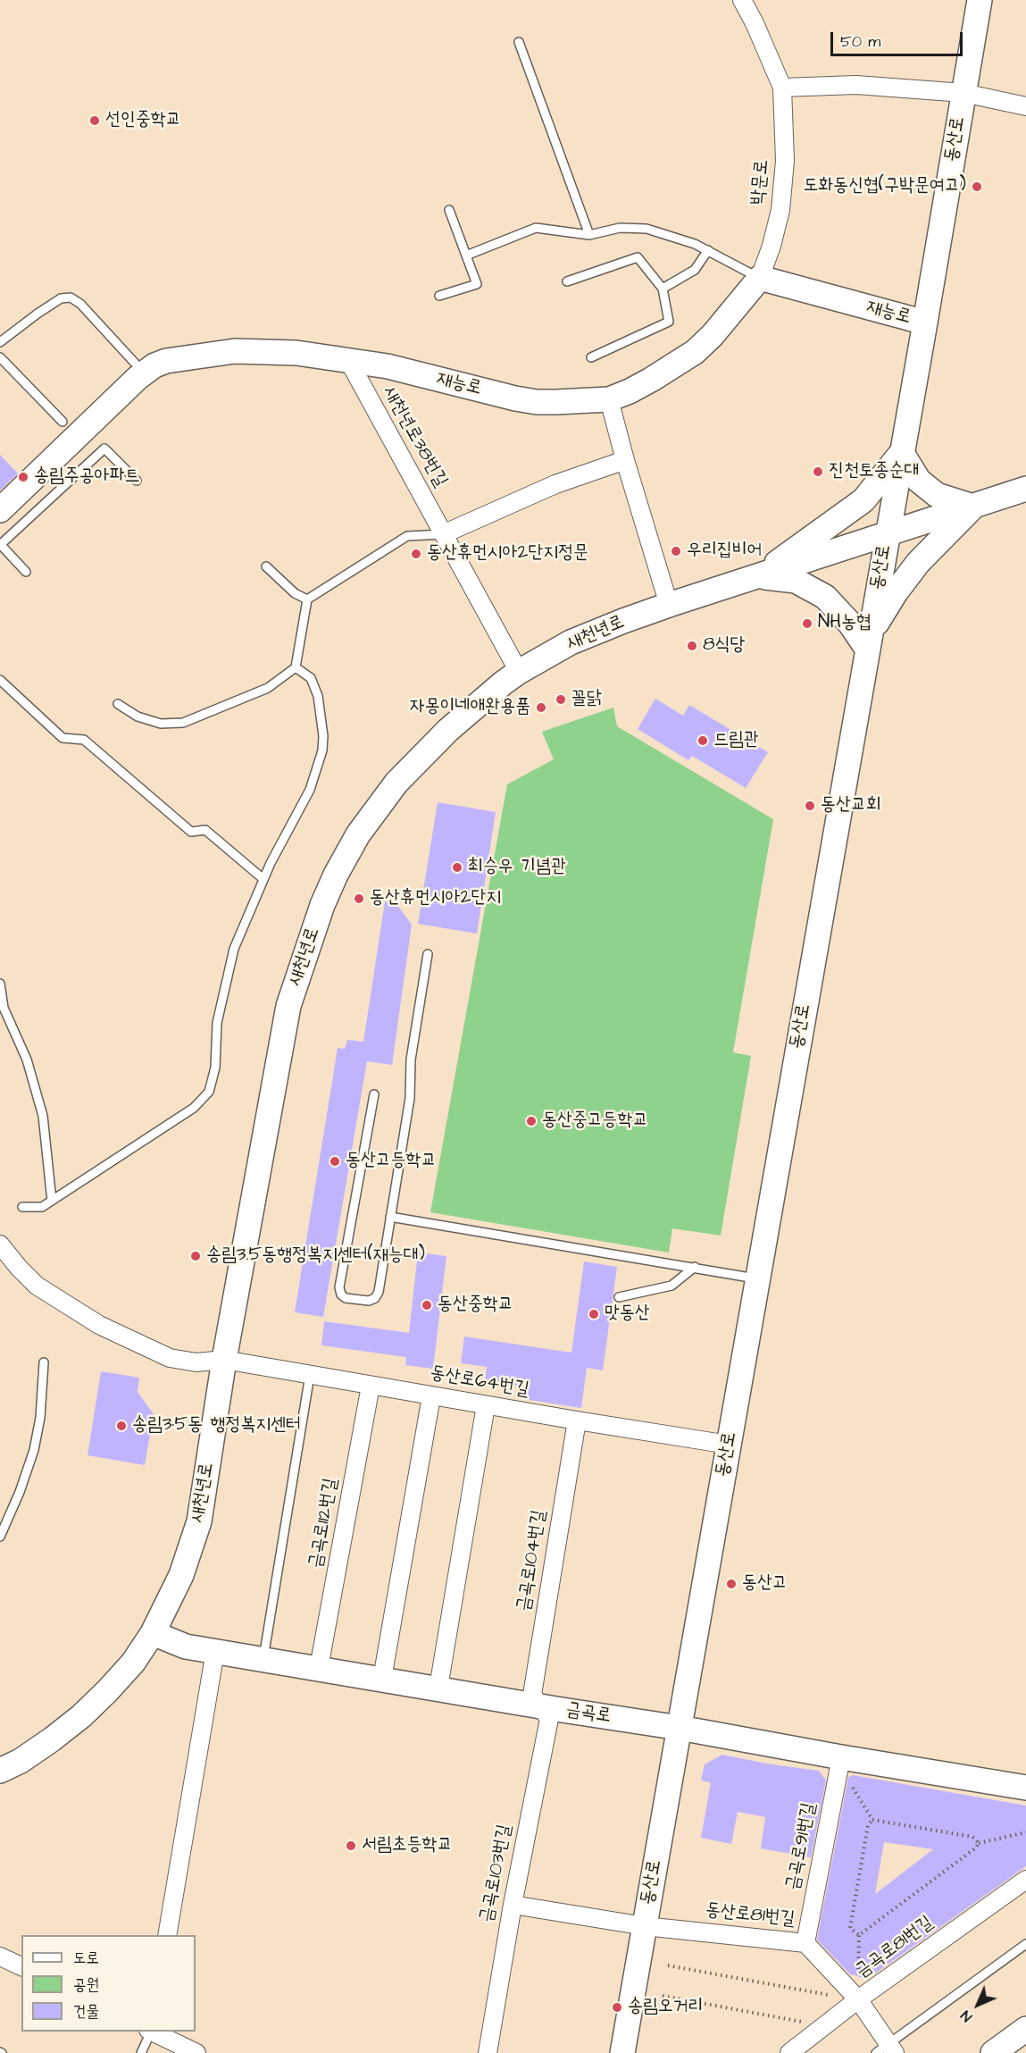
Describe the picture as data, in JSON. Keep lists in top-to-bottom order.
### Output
{
  "streets": {
    "street": [
      "동산로",
      "박문로",
      "재능로",
      "새천년로38번길",
      "새천년로",
      "동산로64번길",
      "금곡로112번길",
      "금곡로104번길",
      "금곡로",
      "금곡로91번길",
      "금곡로103번길",
      "동산로81번길",
      "금곡로81번길"
    ]
  },
  "crossings": [
    ["동산로", "재능로"],
    ["동산로", "새천년로"],
    ["동산로", "동산로64번길"],
    ["동산로", "금곡로"],
    ["동산로", "동산로81번길"],
    ["박문로", "재능로"],
    ["재능로", "새천년로38번길"],
    ["새천년로38번길", "새천년로"],
    ["새천년로", "동산로64번길"],
    ["새천년로", "금곡로"],
    ["동산로64번길", "금곡로112번길"],
    ["동산로64번길", "금곡로104번길"],
    ["금곡로112번길", "금곡로"],
    ["금곡로104번길", "금곡로"],
    ["금곡로104번길", "금곡로103번길"],
    ["금곡로", "금곡로91번길"],
    ["금곡로", "금곡로103번길"],
    ["금곡로91번길", "동산로81번길"],
    ["금곡로103번길", "동산로81번길"],
    ["동산로81번길", "금곡로81번길"]
  ],
  "places": [
    "선인중학교",
    "도화동신협(구박문여고)",
    "진천토종순대",
    "송림주공아파트",
    "우리집비어",
    "동산휴먼시아2단지정문",
    "NH농협",
    "8식당",
    "꼴닭",
    "자몽이네애완용품",
    "드림관",
    "동산교회",
    "최승우 기념관",
    "동산휴먼시아2단지",
    "동산중고등학교",
    "동산고등학교",
    "송림3.5동행정복지센터(재능대)",
    "동산중학교",
    "맛동산",
    "송림3·5동 행정복지센터",
    "동산고",
    "서림초등학교",
    "송림오거리"
  ],
  "legend": ["도로", "공원", "건물"],
  "scale_bar": "50 m",
  "north": "bottom left"
}
